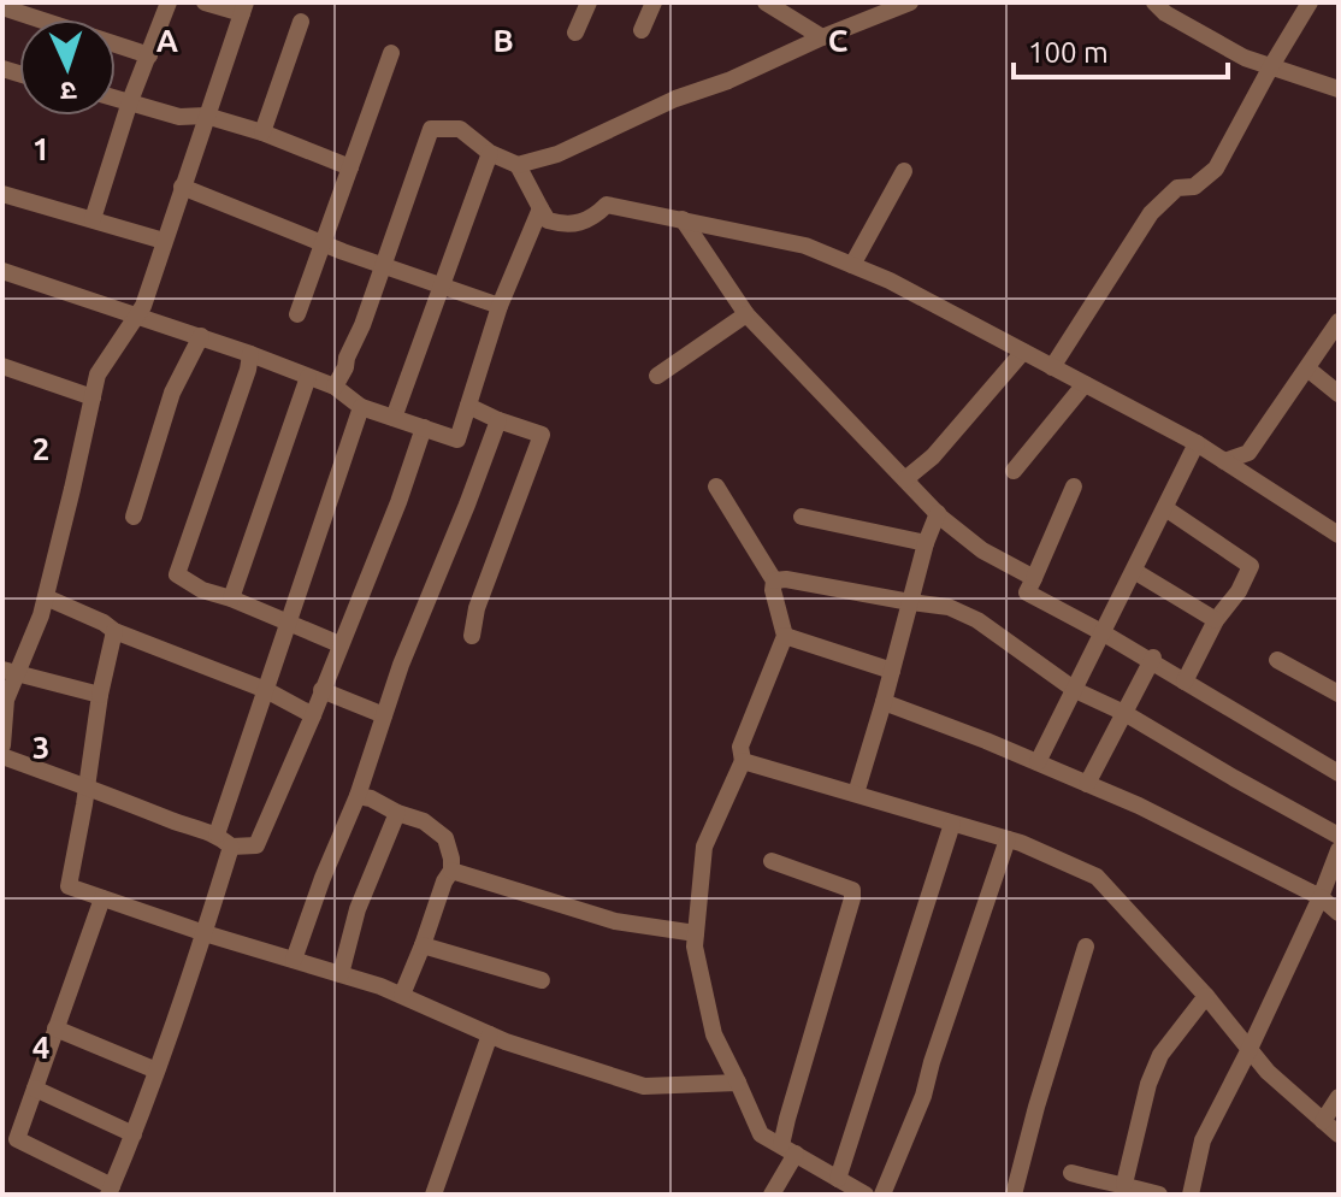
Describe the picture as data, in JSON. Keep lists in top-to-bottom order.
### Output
{
  "scale_bar": "100 m",
  "north": "bottom",
  "grid": {
    "columns": ["A", "B", "C"],
    "rows": [
      "1",
      "2",
      "3",
      "4"
    ]
  }
}
